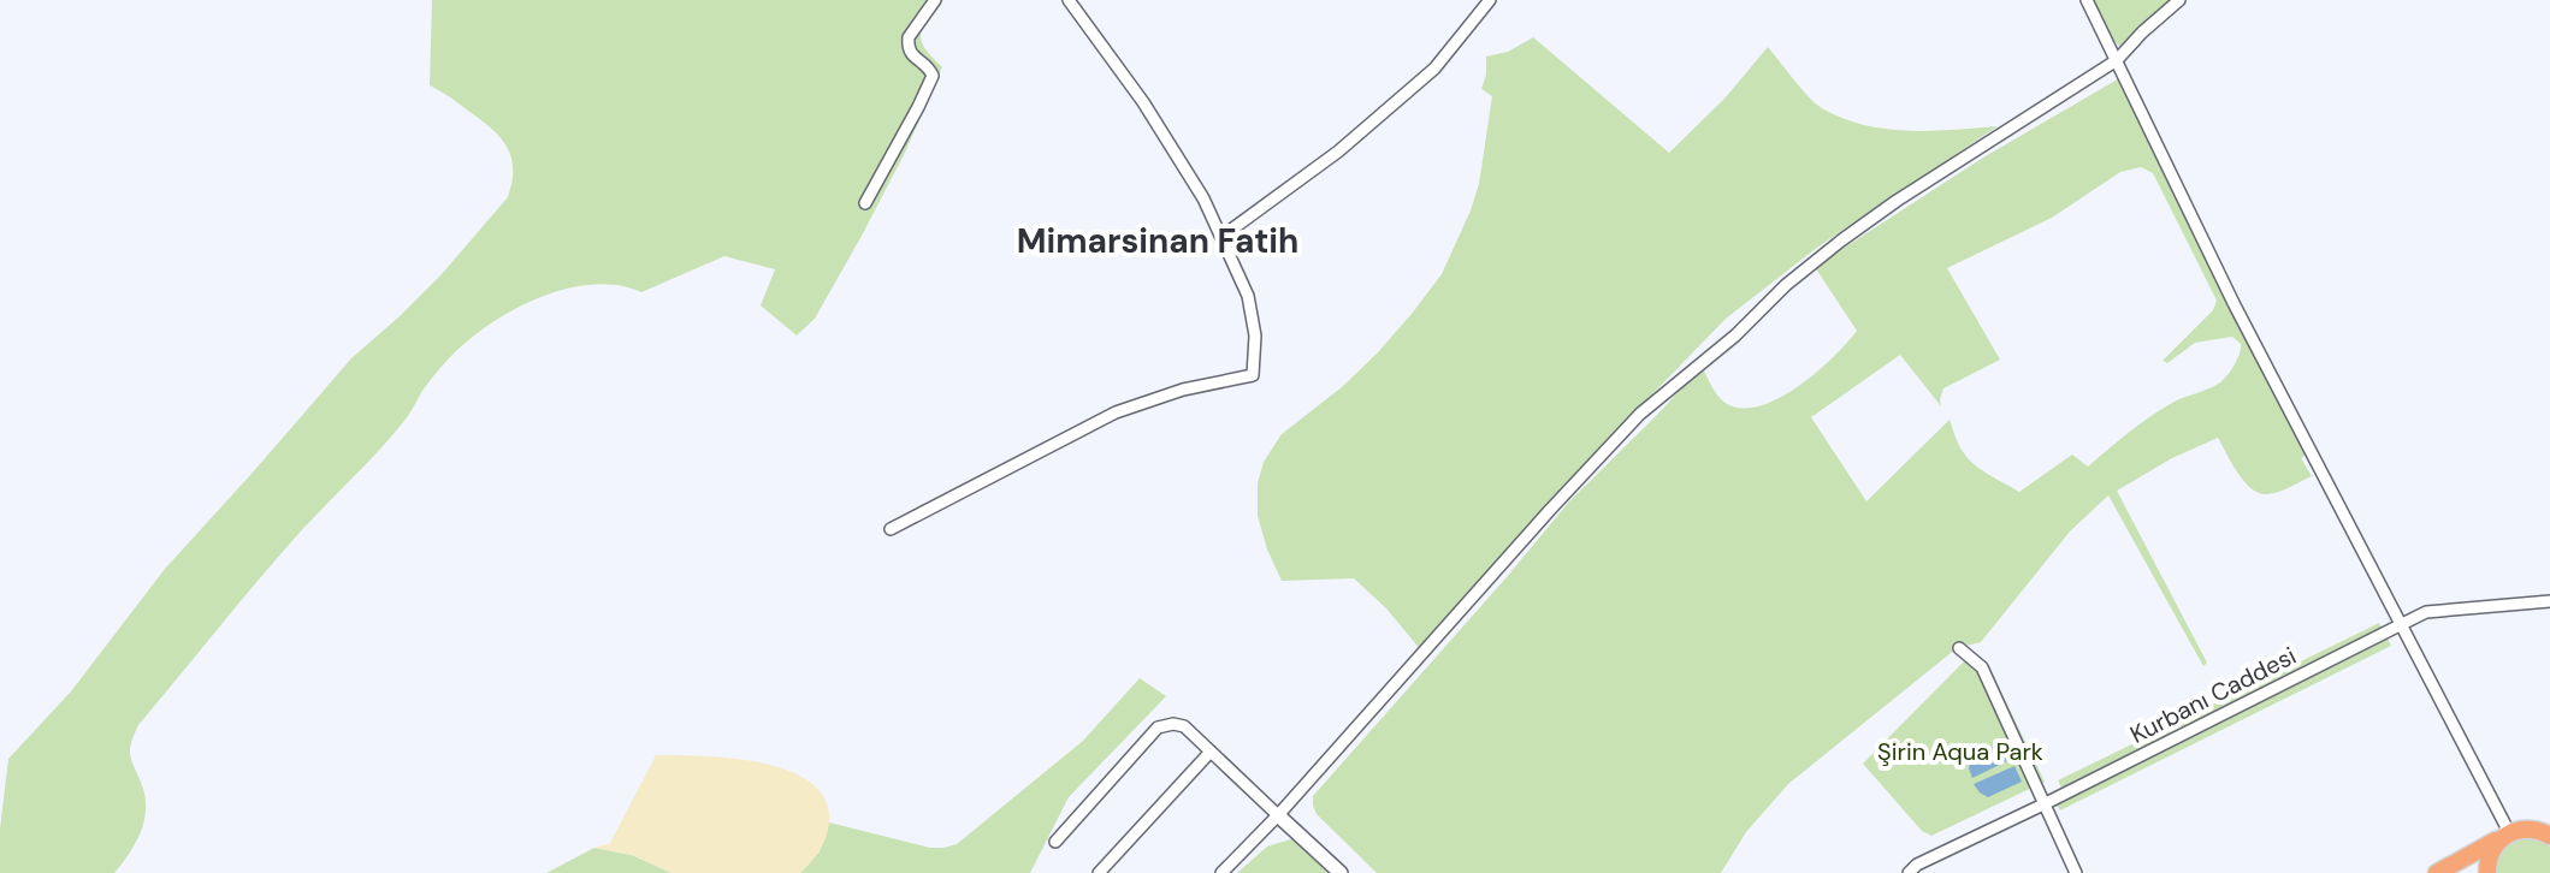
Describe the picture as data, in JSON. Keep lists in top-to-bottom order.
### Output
{
  "streets": {
    "street": ["Kurbanı Caddesi"]
  },
  "districts": ["Mimarsinan Fatih"],
  "parks": ["Şirin Aqua Park"]
}
